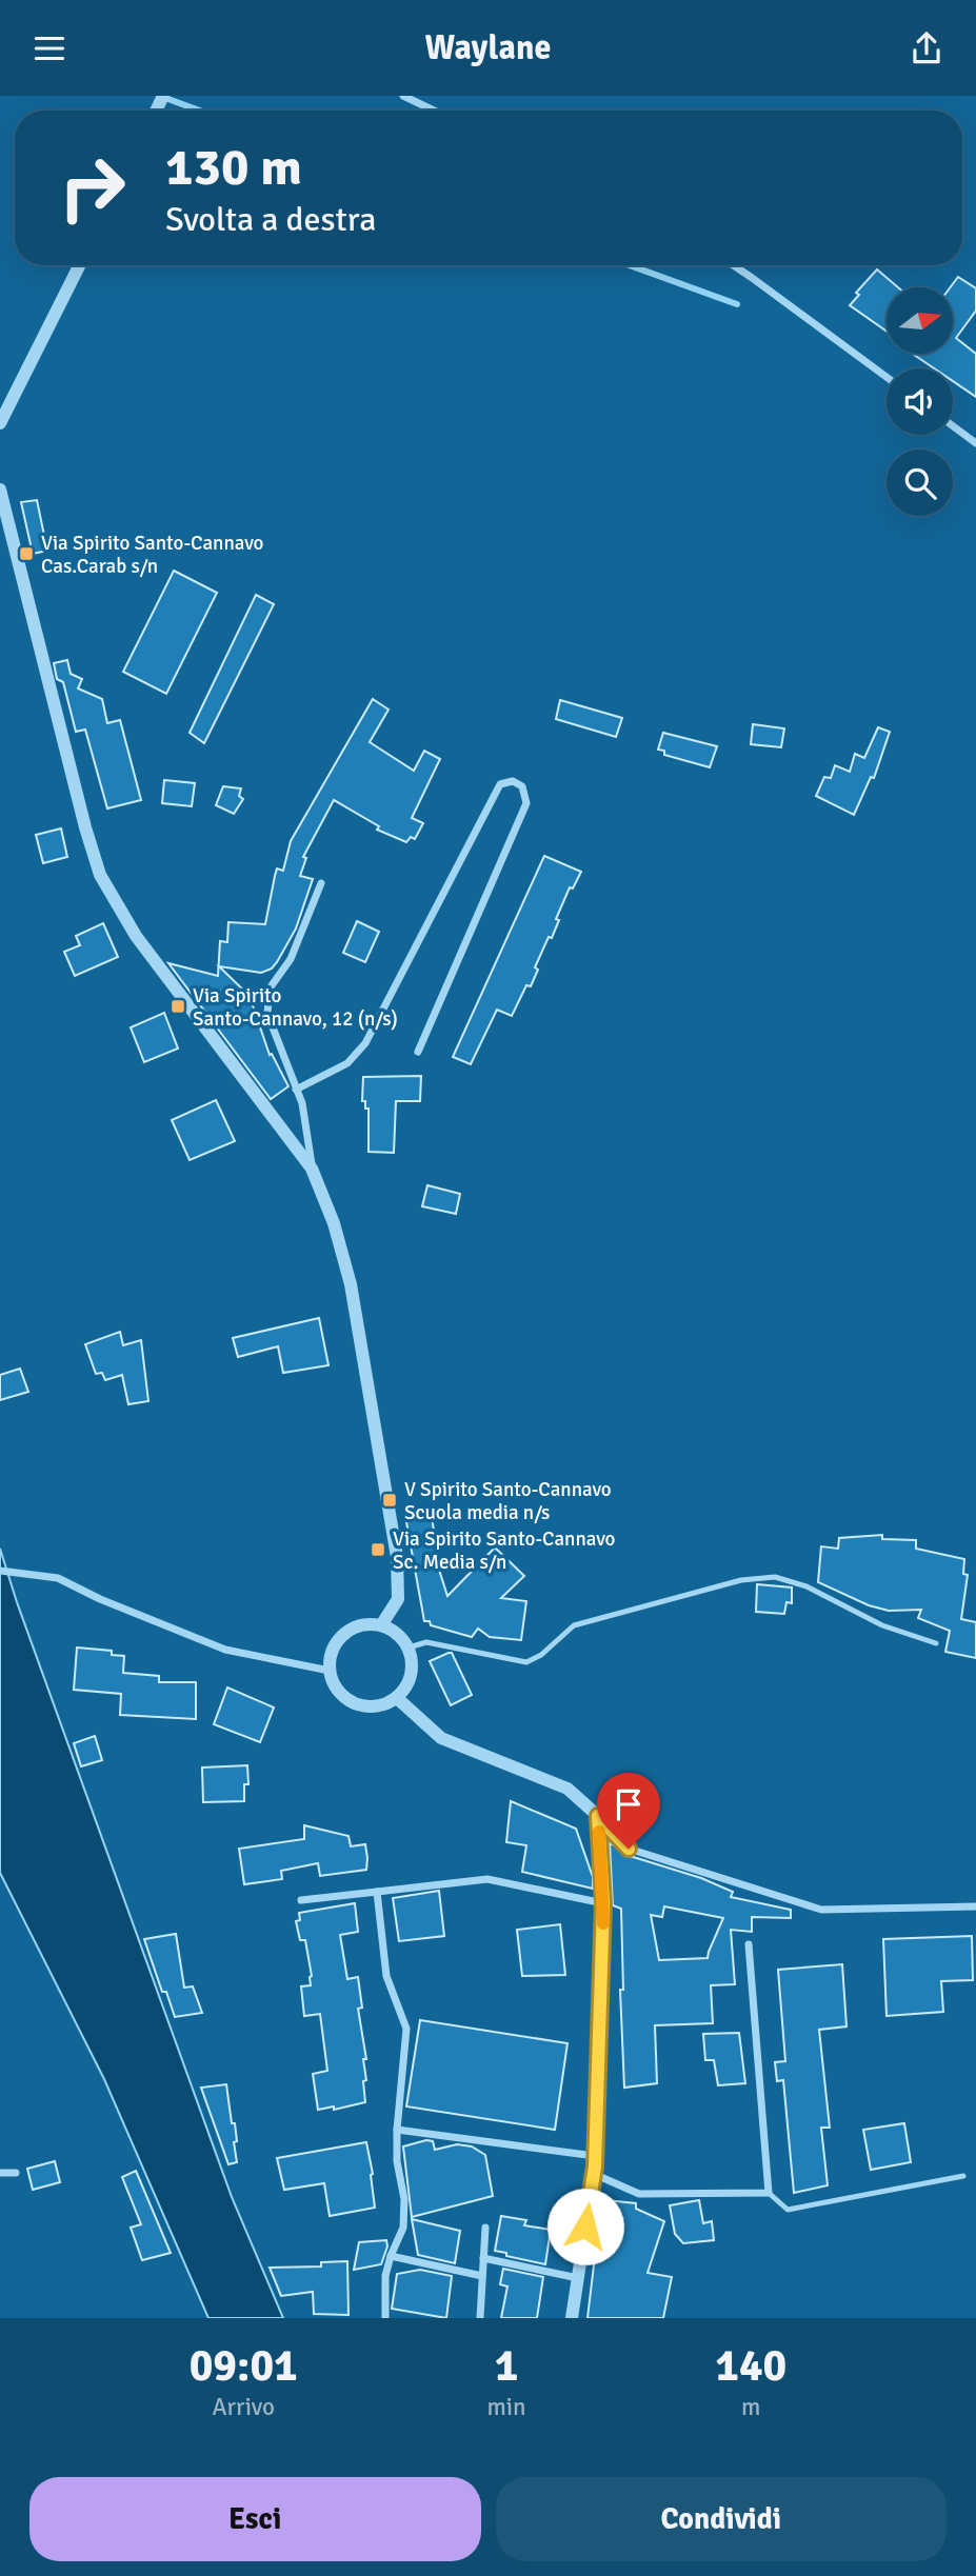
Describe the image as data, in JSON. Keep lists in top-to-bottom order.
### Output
{
  "places": {
    "transit": [
      "Via Spirito Santo-Cannavo Cas.Carab s/n",
      "Via Spirito Santo-Cannavo, 12 (n/s)",
      "V Spirito Santo-Cannavo Scuola media n/s",
      "Via Spirito Santo-Cannavo Sc. Media s/n"
    ]
  },
  "north": "right",
  "page": {
    "header": "Waylane",
    "turn": ["130 m", "Svolta a destra"],
    "eta": [
      "09:01",
      "Arrivo",
      "1",
      "min",
      "140",
      "m"
    ],
    "buttons": ["Esci", "Condividi"]
  }
}
